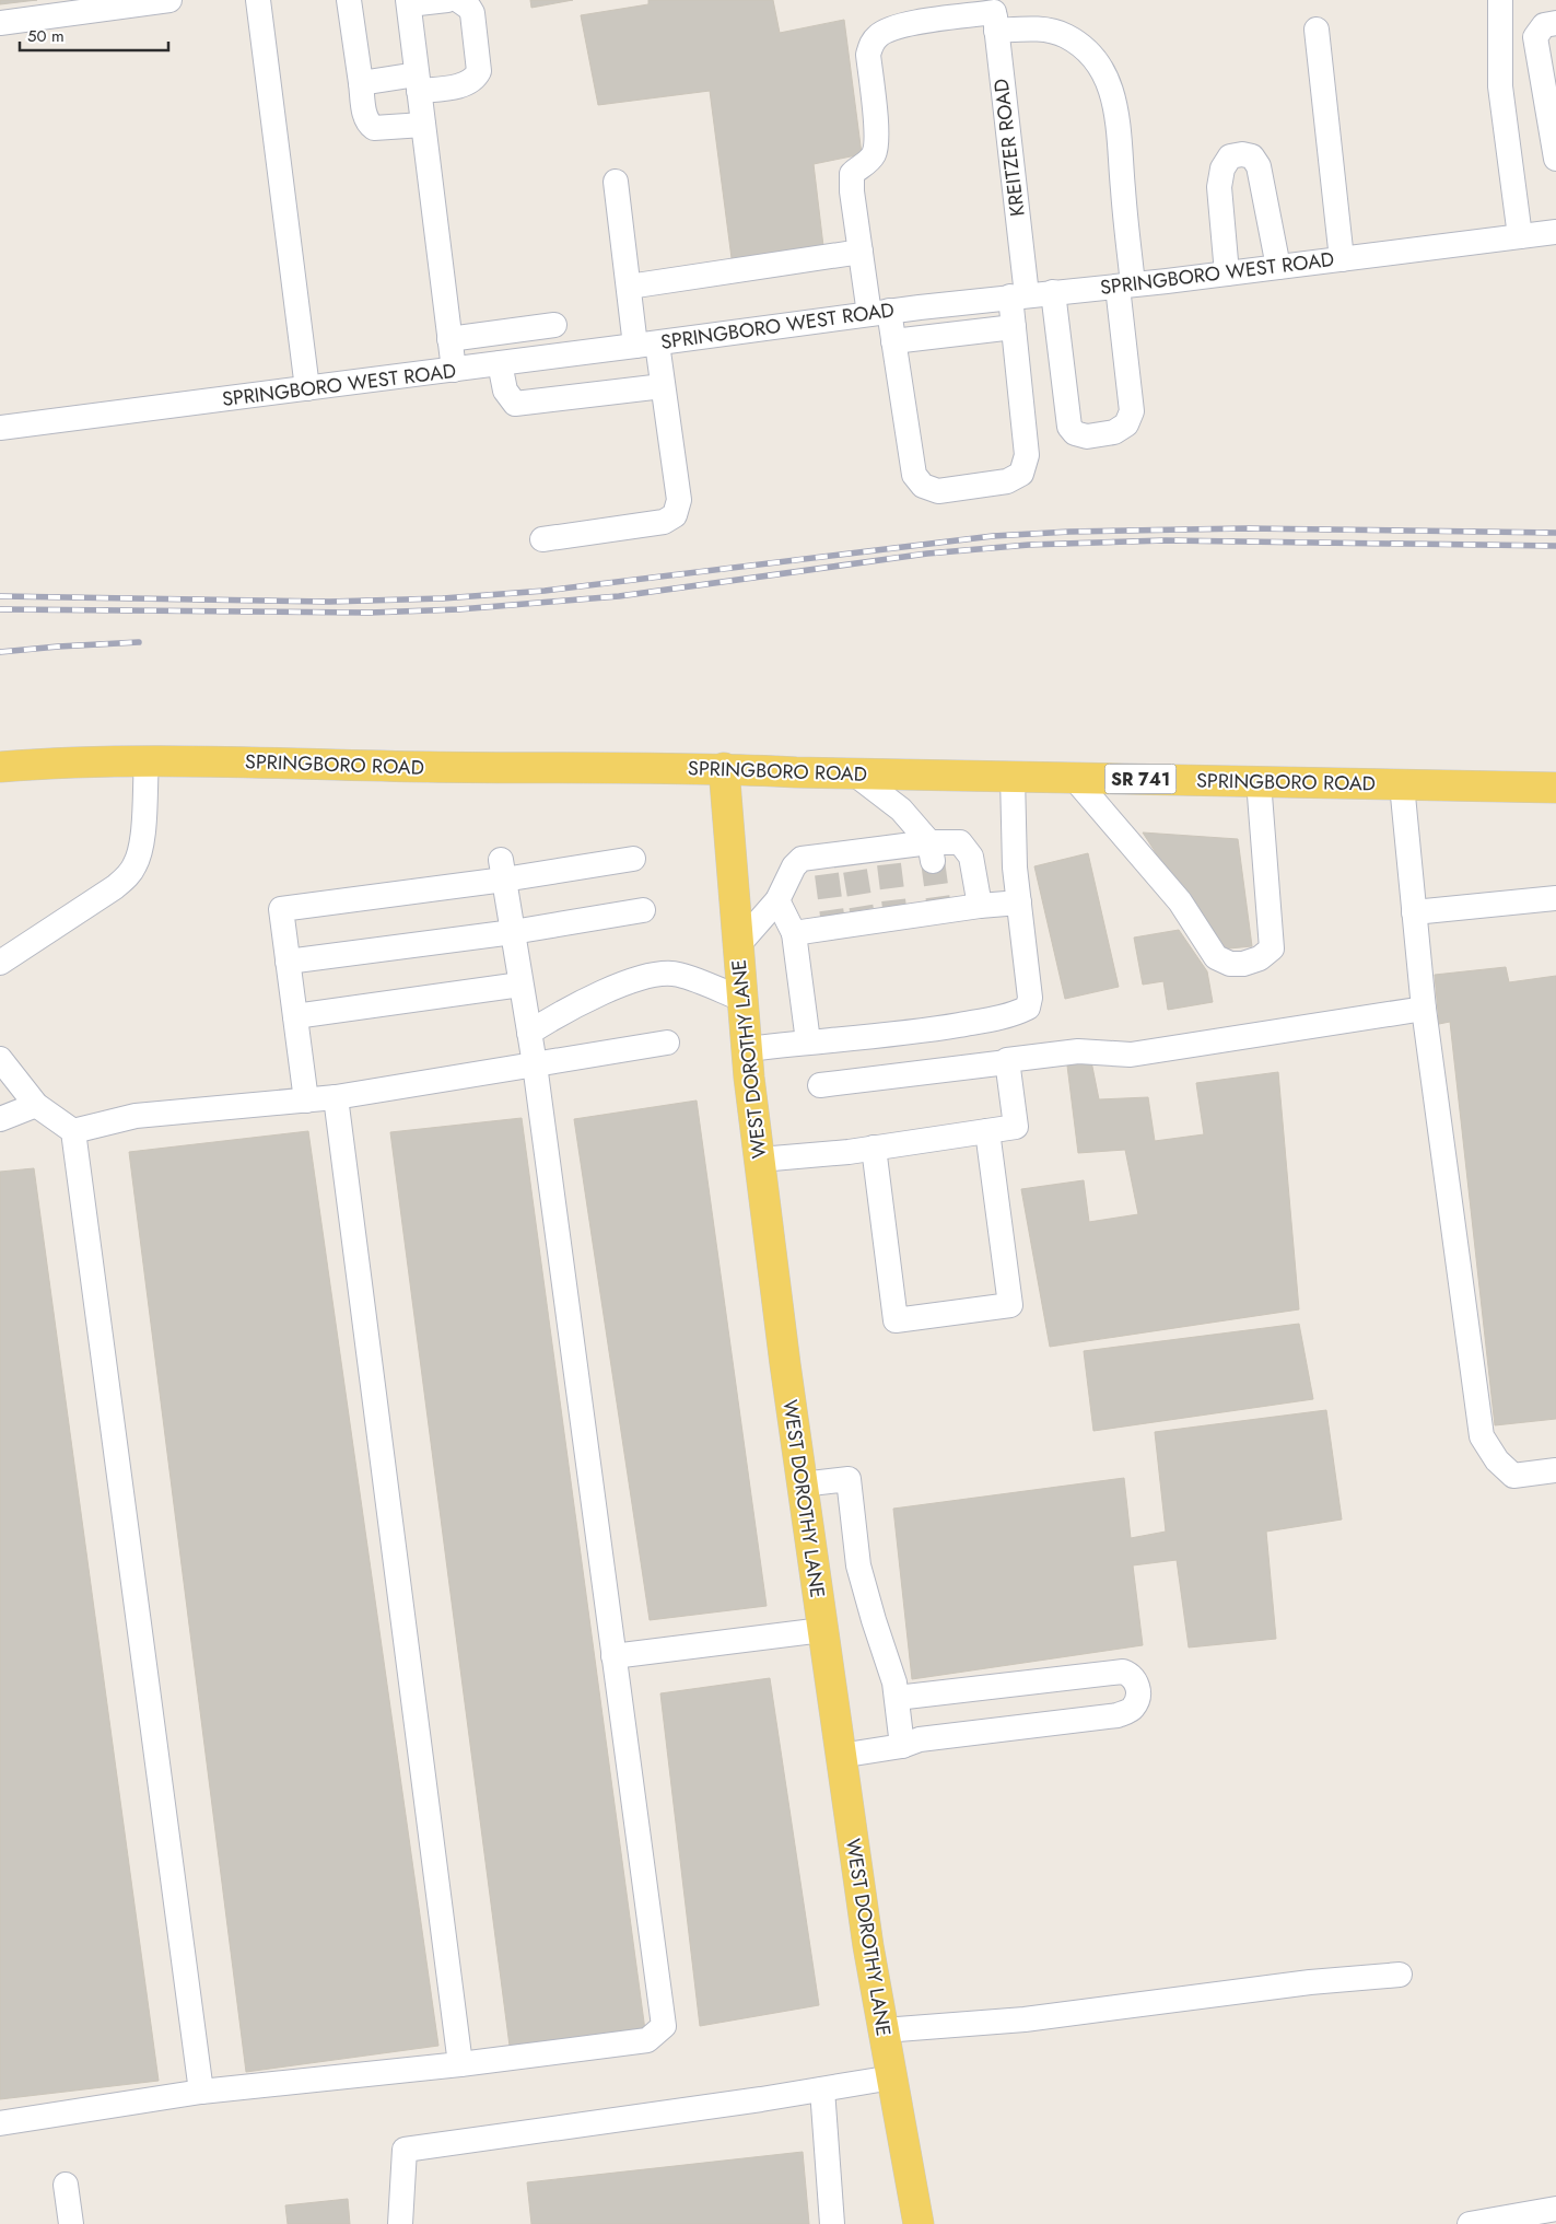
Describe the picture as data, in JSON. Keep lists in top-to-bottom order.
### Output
{
  "streets": {
    "main road": ["SPRINGBORO ROAD", "SR 741", "WEST DOROTHY LANE"],
    "street": ["KREITZER ROAD", "SPRINGBORO WEST ROAD"]
  },
  "crossings": [
    ["KREITZER ROAD", "SPRINGBORO WEST ROAD"],
    ["SPRINGBORO ROAD", "WEST DOROTHY LANE"]
  ],
  "scale_bar": "50 m"
}
